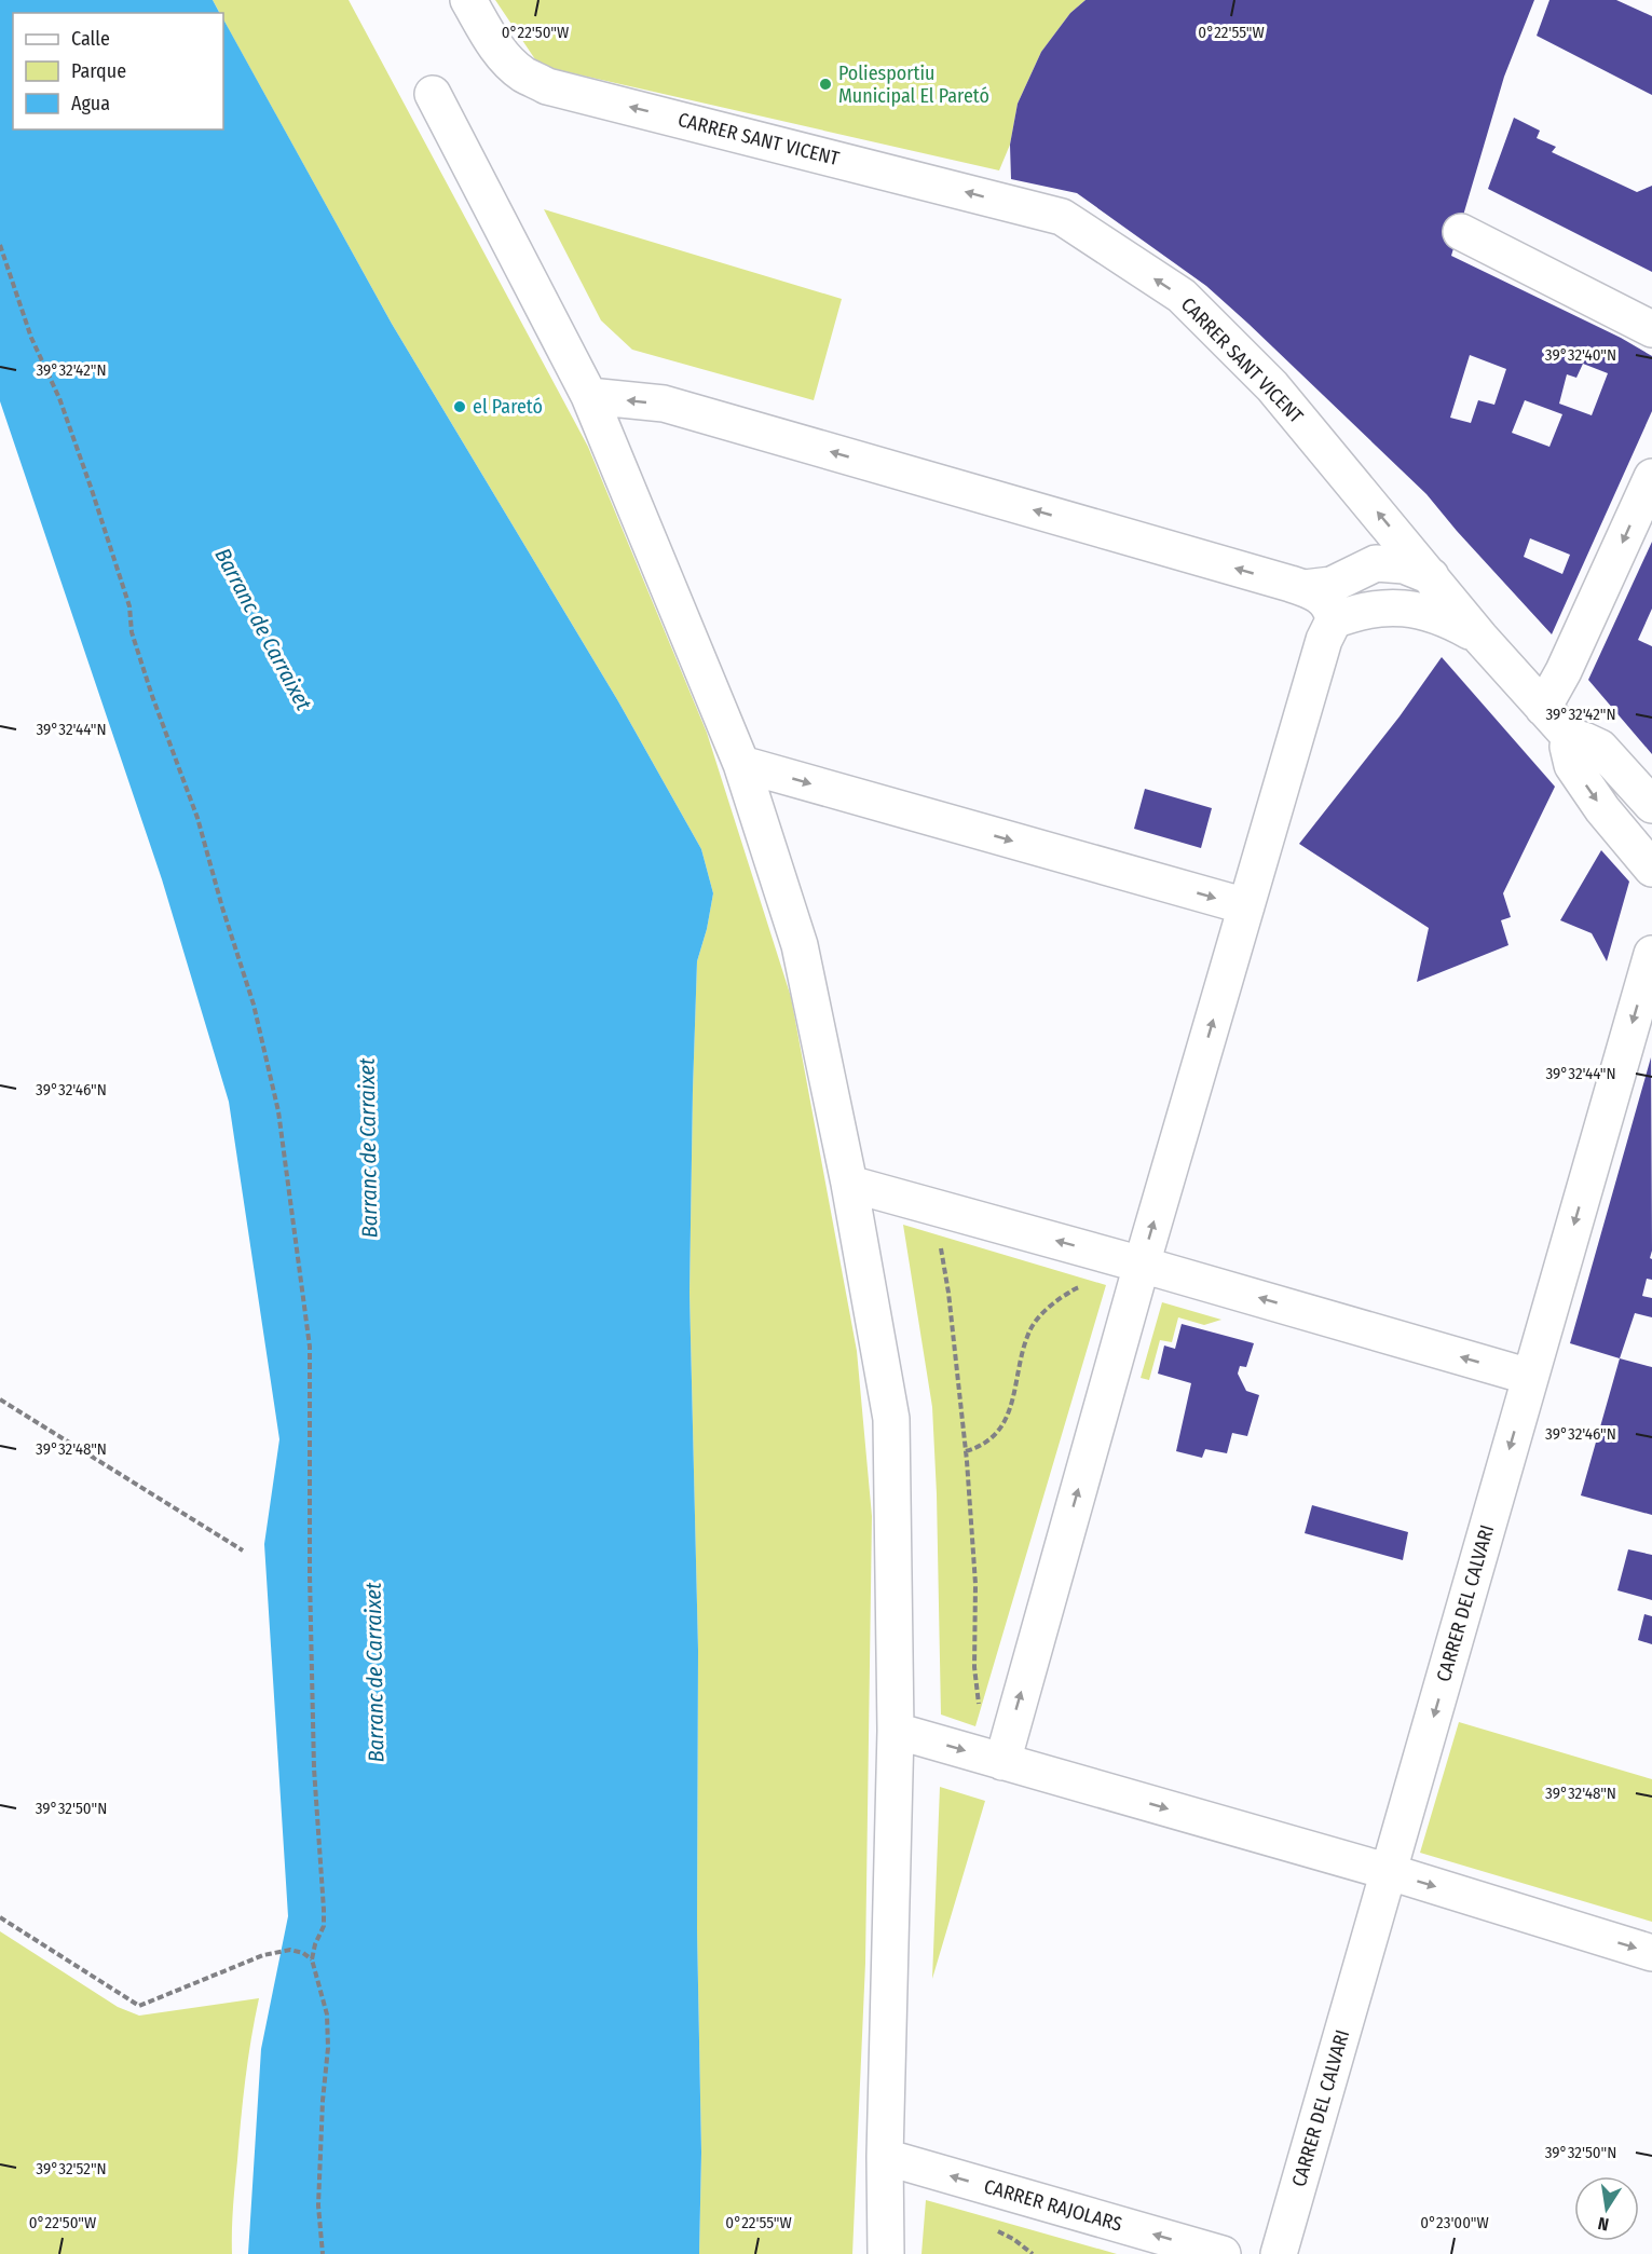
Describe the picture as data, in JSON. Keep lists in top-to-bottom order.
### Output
{
  "streets": {
    "street": ["CARRER SANT VICENT", "CARRER DEL CALVARI", "CARRER RAJOLARS"]
  },
  "one_way": ["CARRER DEL CALVARI", "CARRER RAJOLARS"],
  "water": ["Barranc de Carraixet"],
  "places": ["Poliesportiu Municipal El Paretó", "el Paretó"],
  "legend": ["Calle", "Parque", "Agua"],
  "north": "bottom",
  "coordinates": [
    "0°22'50\"W",
    "0°22'55\"W",
    "39°32'40\"N",
    "39°32'42\"N",
    "39°32'44\"N",
    "39°32'46\"N",
    "39°32'48\"N",
    "39°32'50\"N",
    "39°32'52\"N",
    "0°23'00\"W"
  ]
}
